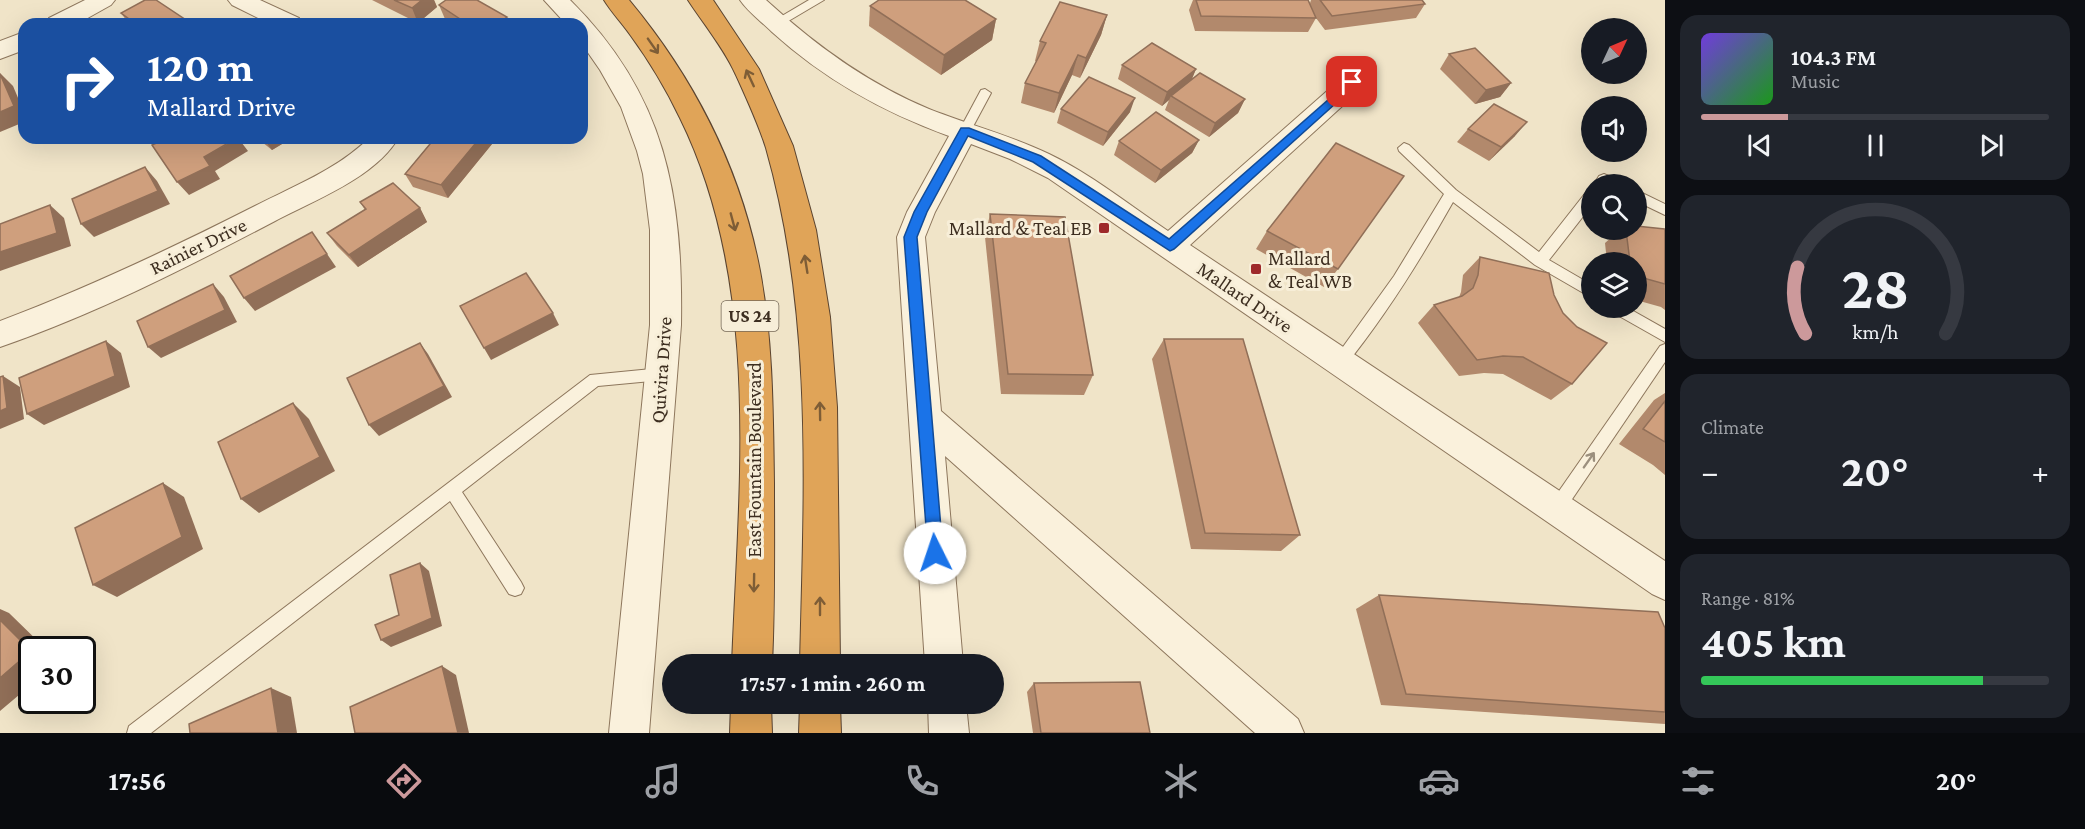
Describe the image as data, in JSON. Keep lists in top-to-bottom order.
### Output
{
  "streets": {
    "highway": ["US 24", "East Fountain Boulevard"],
    "street": ["Rainier Drive", "Mallard Drive", "Quivira Drive"]
  },
  "places": {
    "transit": ["Mallard & Teal EB", "Mallard & Teal WB"]
  },
  "north": "top right",
  "page": {
    "turn": ["120 m", "Mallard Drive"],
    "song": ["104.3 FM", "Music"],
    "tile": [
      "Climate",
      ["Range · 81%", "405 km"]
    ],
    "heat": ["−", "20°", "+"],
    "limit": "30",
    "trip": "17:57 · 1 min · 260 m",
    "tabs": ["17:56", "20°"],
    "gauge": ["28", "km/h"]
  }
}
